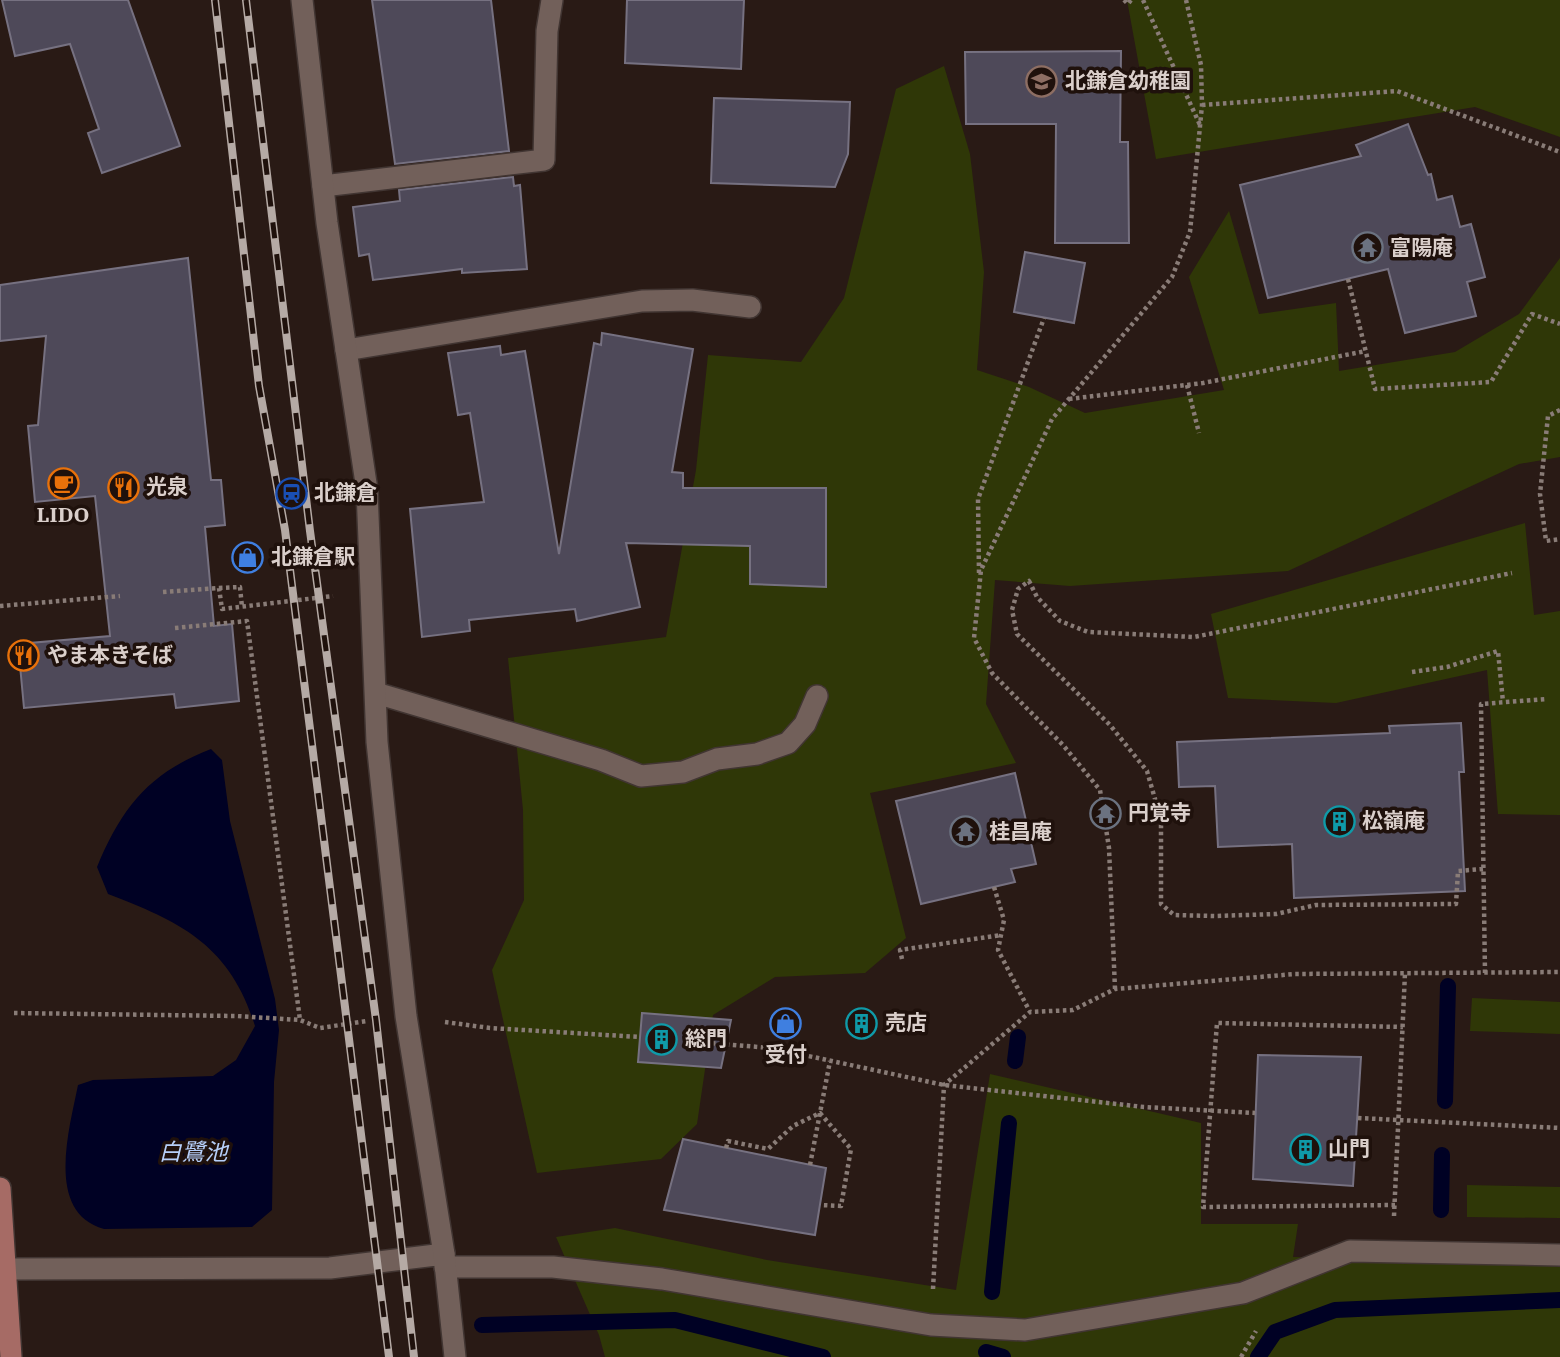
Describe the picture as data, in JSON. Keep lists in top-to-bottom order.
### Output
{
  "water": ["白鷺池"],
  "places": {
    "school or university": ["北鎌倉幼稚園"],
    "temple": ["富陽庵", "円覚寺", "桂昌庵"],
    "cafe": ["LIDO"],
    "restaurant": ["光泉", "やま本きそば"],
    "station": ["北鎌倉"],
    "shop": ["北鎌倉駅", "受付"],
    "building": [
      "松嶺庵",
      "売店",
      "総門",
      "山門"
    ]
  }
}
